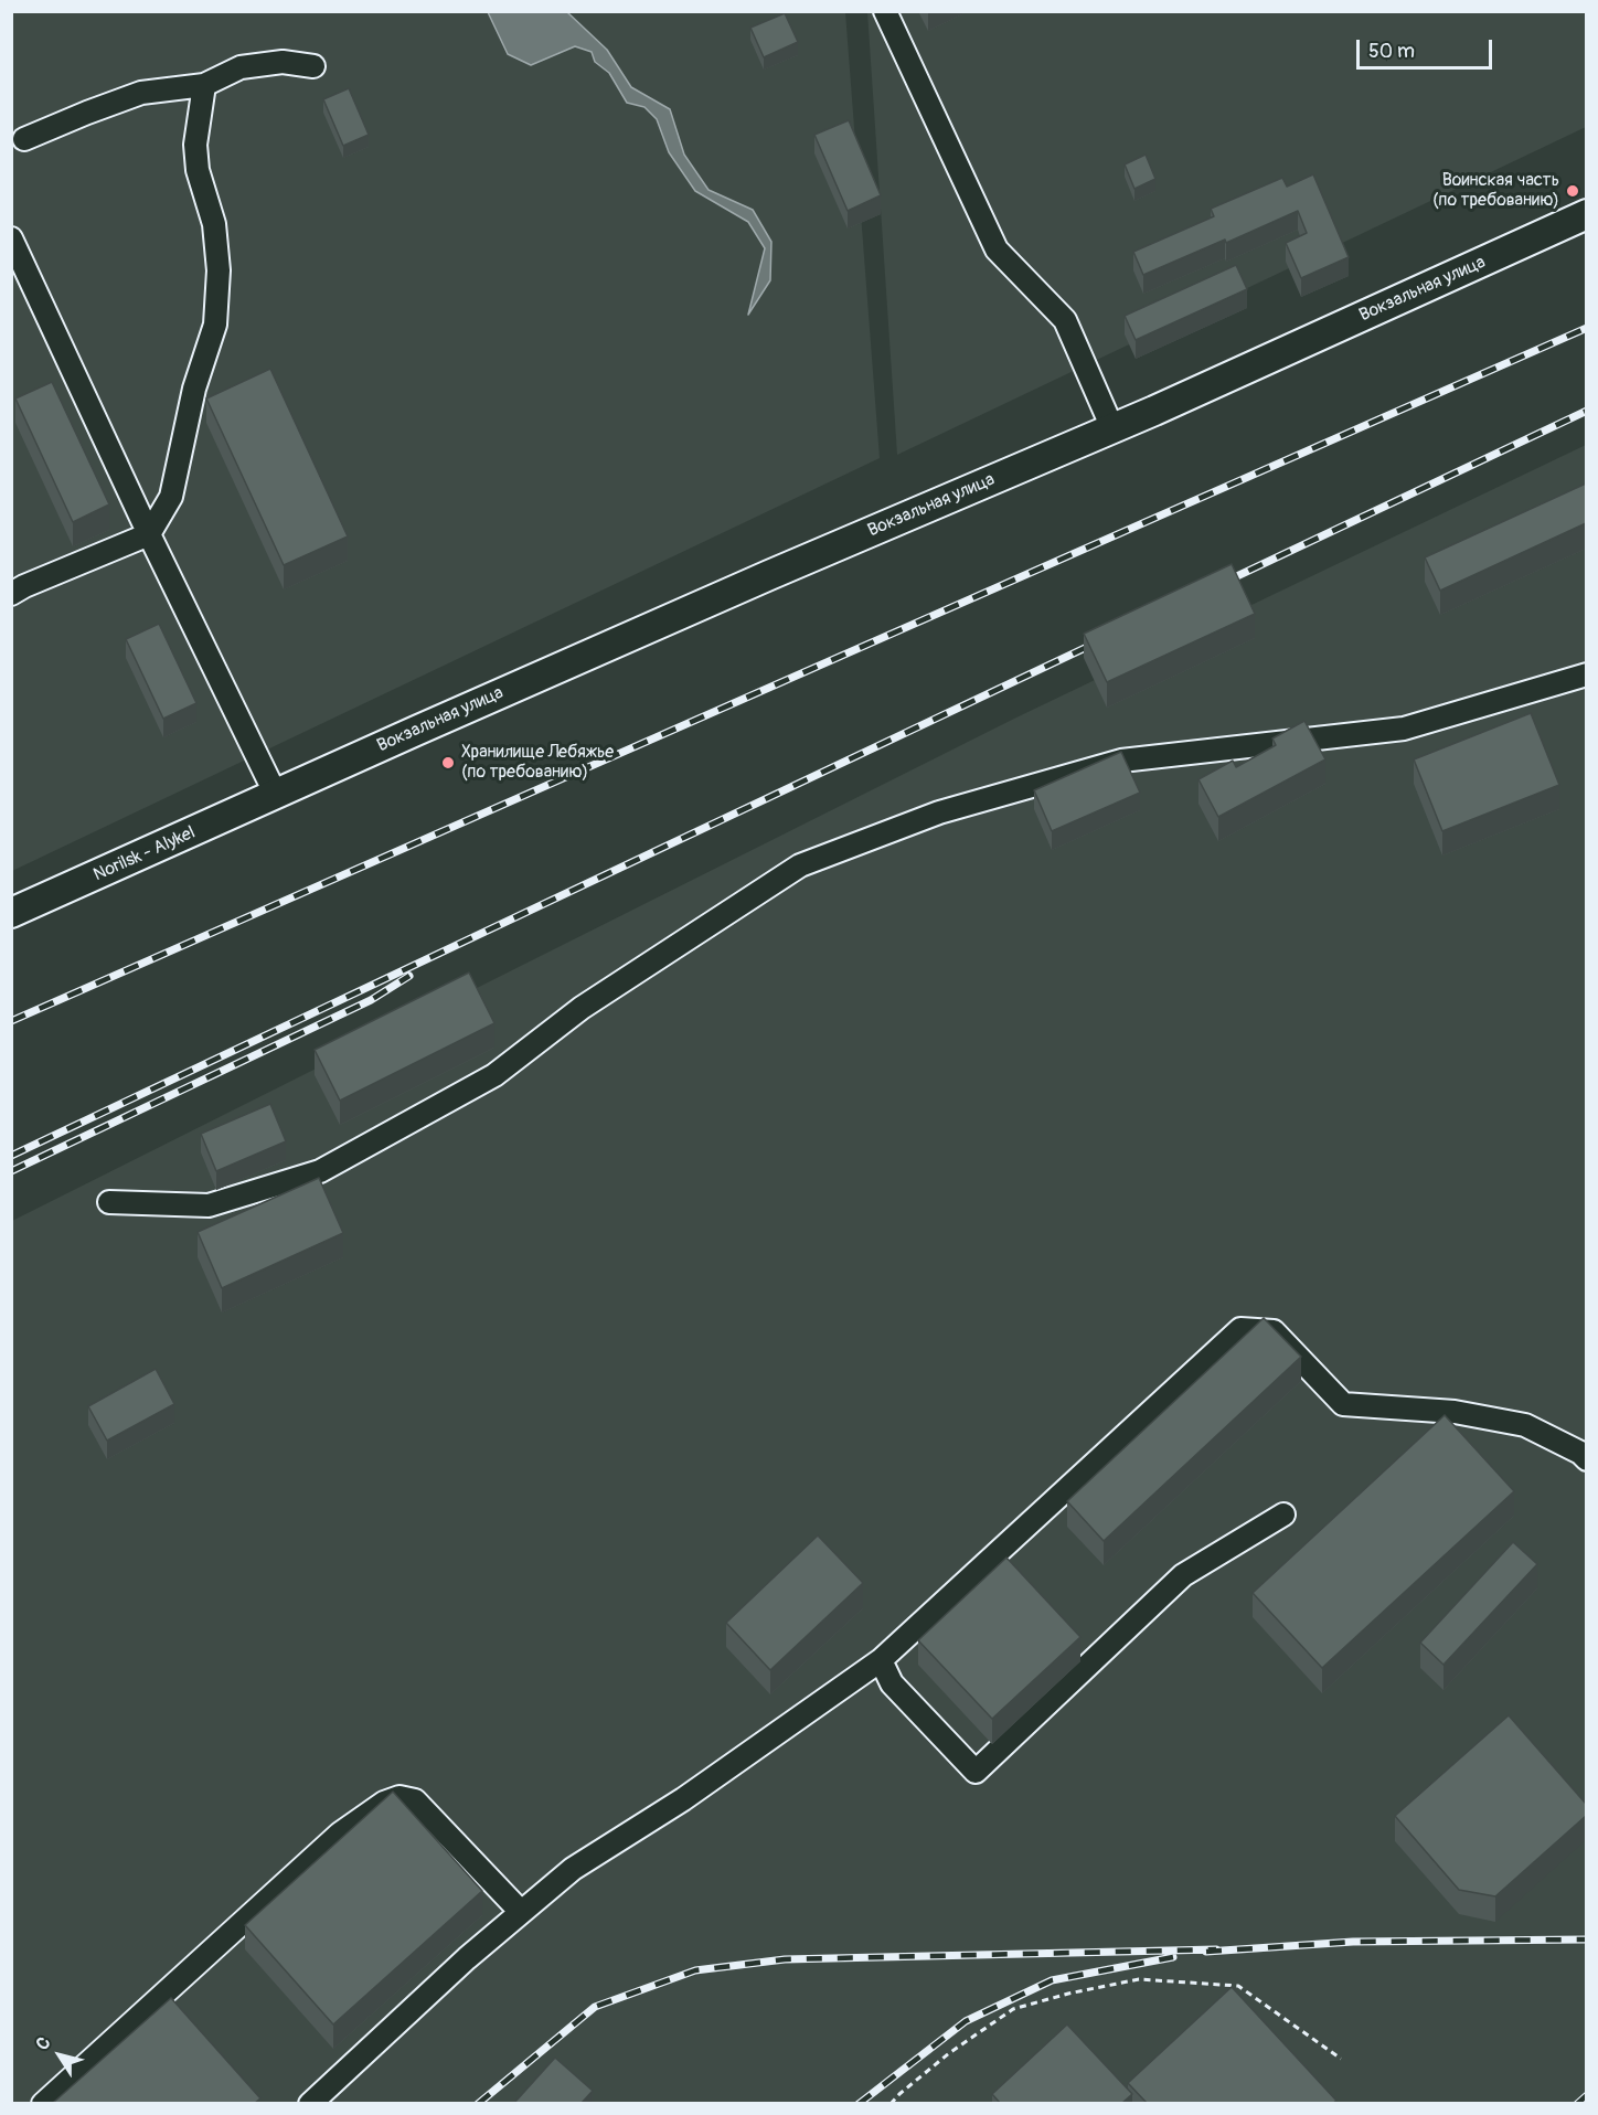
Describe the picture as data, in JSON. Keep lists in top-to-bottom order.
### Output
{
  "streets": {
    "main road": ["Вокзальная улица", "Norilsk - Alykel"]
  },
  "crossings": [
    ["Вокзальная улица", "Norilsk - Alykel"]
  ],
  "places": ["Воинская часть (по требованию)", "Хранилище Лебяжье (по требованию)"],
  "scale_bar": "50 m",
  "north": "top left"
}
